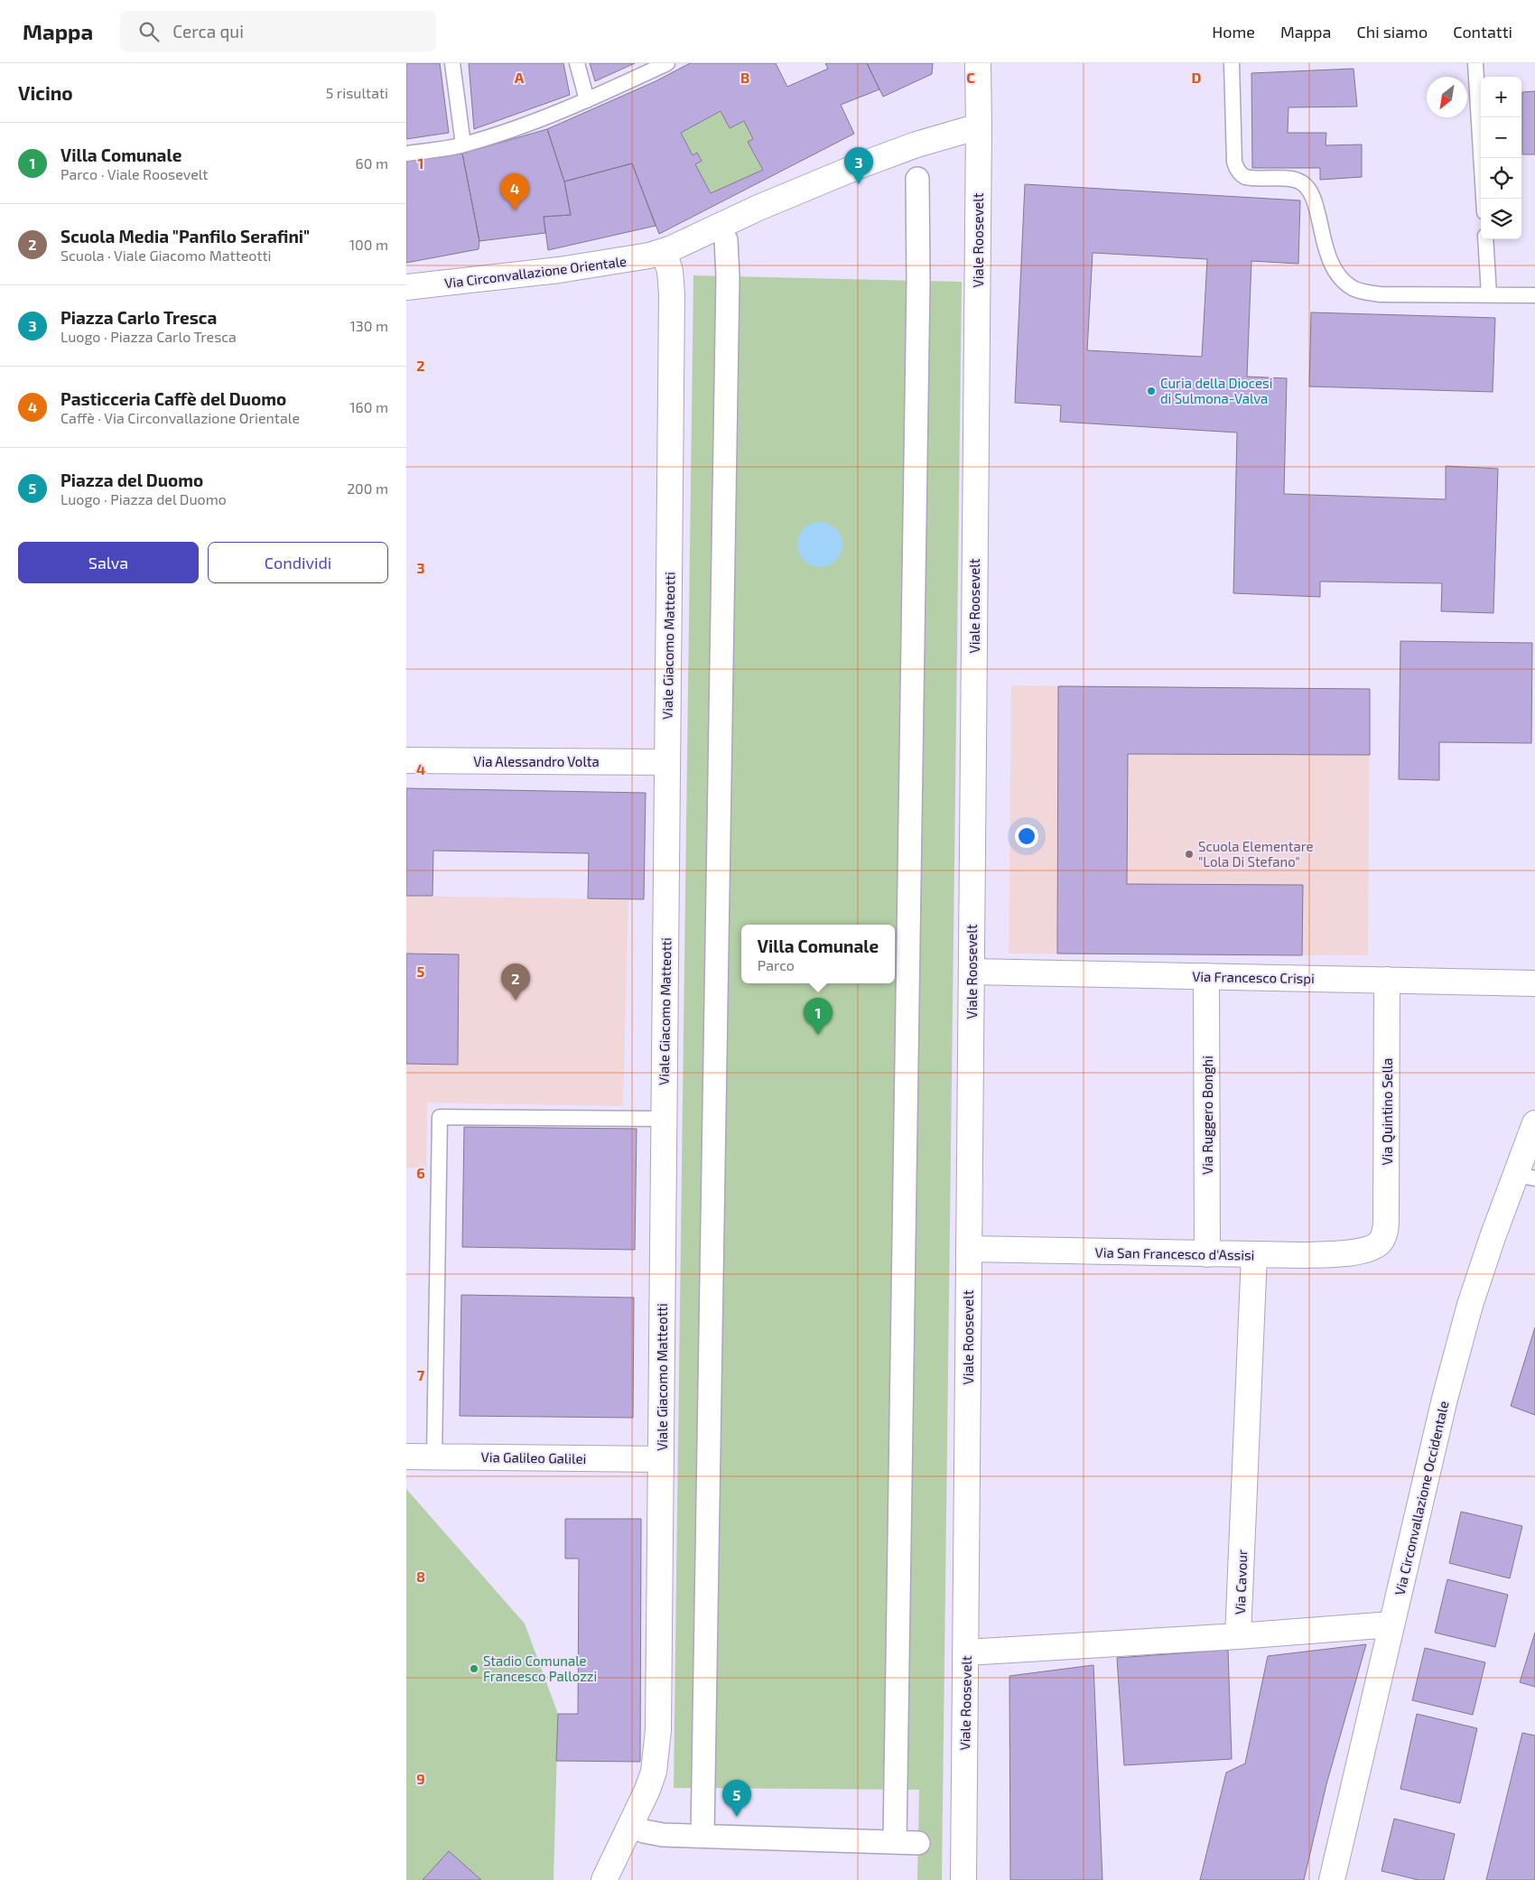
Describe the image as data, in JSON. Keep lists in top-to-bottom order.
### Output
{
  "streets": {
    "street": [
      "Viale Roosevelt",
      "Via Circonvallazione Orientale",
      "Viale Giacomo Matteotti",
      "Via Alessandro Volta",
      "Via Francesco Crispi",
      "Via Quintino Sella",
      "Via Ruggero Bonghi",
      "Via San Francesco d'Assisi",
      "Via Galileo Galilei",
      "Via Circonvallazione Occidentale",
      "Via Cavour"
    ]
  },
  "crossings": [
    ["Viale Roosevelt", "Via Circonvallazione Orientale"],
    ["Viale Roosevelt", "Via Francesco Crispi"],
    ["Viale Roosevelt", "Via San Francesco d'Assisi"],
    ["Via Circonvallazione Orientale", "Viale Giacomo Matteotti"],
    ["Viale Giacomo Matteotti", "Via Alessandro Volta"],
    ["Viale Giacomo Matteotti", "Via Galileo Galilei"],
    ["Via Francesco Crispi", "Via Quintino Sella"],
    ["Via Francesco Crispi", "Via Ruggero Bonghi"],
    ["Via Quintino Sella", "Via San Francesco d'Assisi"],
    ["Via Ruggero Bonghi", "Via San Francesco d'Assisi"],
    ["Via San Francesco d'Assisi", "Via Cavour"]
  ],
  "places": ["Curia della Diocesi di Sulmona-Valva", "Scuola Elementare \"Lola Di Stefano\"", "Stadio Comunale Francesco Pallozzi"],
  "north": "bottom left",
  "page": {
    "header": "Mappa",
    "search": "Cerca qui",
    "nav": [
      "Home",
      "Mappa",
      "Chi siamo",
      "Contatti"
    ],
    "heading": ["Vicino", "5 risultati"],
    "map_buttons": ["+", "−"],
    "list": [
      {
        "mark": "1",
        "name": "Villa Comunale",
        "note": "Parco · Viale Roosevelt",
        "value": "60 m"
      },
      {
        "mark": "2",
        "name": "Scuola Media \"Panfilo Serafini\"",
        "note": "Scuola · Viale Giacomo Matteotti",
        "value": "100 m"
      },
      {
        "mark": "3",
        "name": "Piazza Carlo Tresca",
        "note": "Luogo · Piazza Carlo Tresca",
        "value": "130 m"
      },
      {
        "mark": "4",
        "name": "Pasticceria Caffè del Duomo",
        "note": "Caffè · Via Circonvallazione Orientale",
        "value": "160 m"
      },
      {
        "mark": "5",
        "name": "Piazza del Duomo",
        "note": "Luogo · Piazza del Duomo",
        "value": "200 m"
      }
    ],
    "pins": [
      "3",
      "4",
      "2",
      "1",
      "5"
    ],
    "buttons": ["Salva", "Condividi"],
    "popup": ["Villa Comunale", "Parco"]
  },
  "grid": {
    "columns": [
      "A",
      "B",
      "C",
      "D"
    ],
    "rows": [
      "1",
      "2",
      "3",
      "4",
      "5",
      "6",
      "7",
      "8",
      "9"
    ]
  }
}
